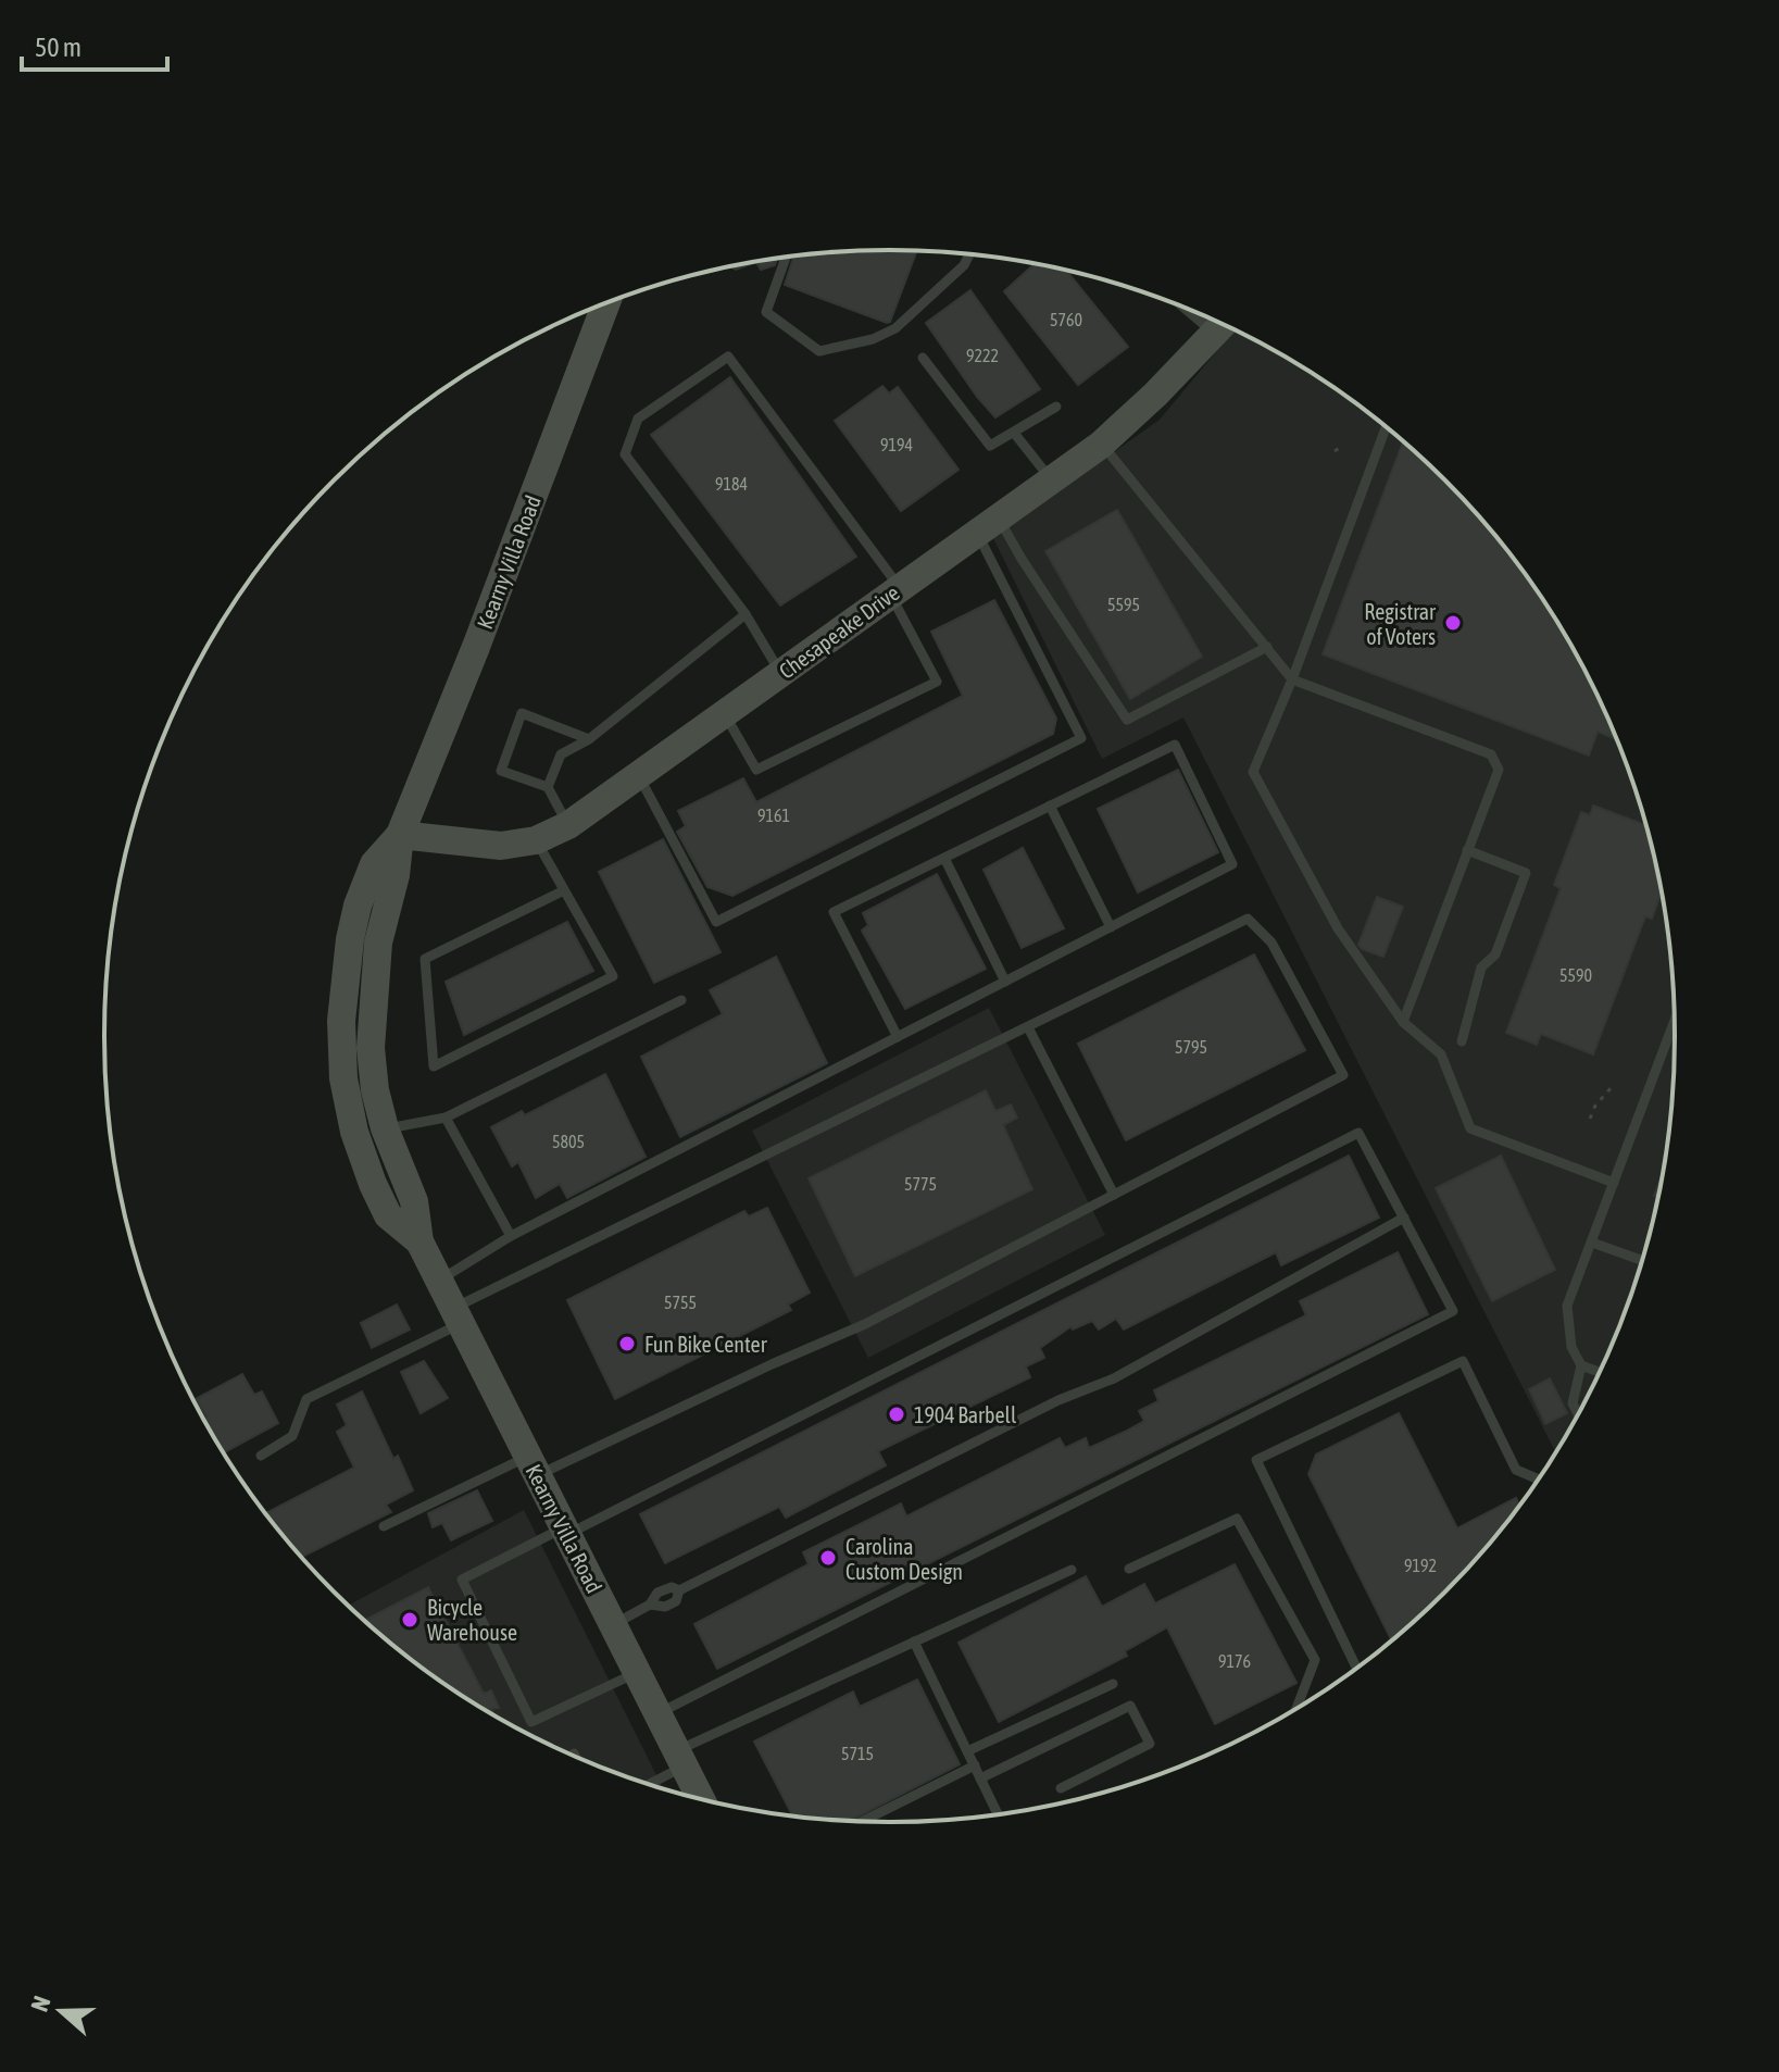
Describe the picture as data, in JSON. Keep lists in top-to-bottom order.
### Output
{
  "streets": {
    "main road": ["Kearny Villa Road", "Chesapeake Drive"]
  },
  "crossings": [
    ["Kearny Villa Road", "Chesapeake Drive"]
  ],
  "places": [
    "Registrar of Voters",
    "Fun Bike Center",
    "1904 Barbell",
    "Carolina Custom Design",
    "Bicycle Warehouse"
  ],
  "house_numbers": [
    "5760",
    "9222",
    "9194",
    "9184",
    "5595",
    "9161",
    "5590",
    "5795",
    "5805",
    "5775",
    "5755",
    "9192",
    "9176",
    "5715"
  ],
  "scale_bar": "50 m",
  "north": "left"
}
